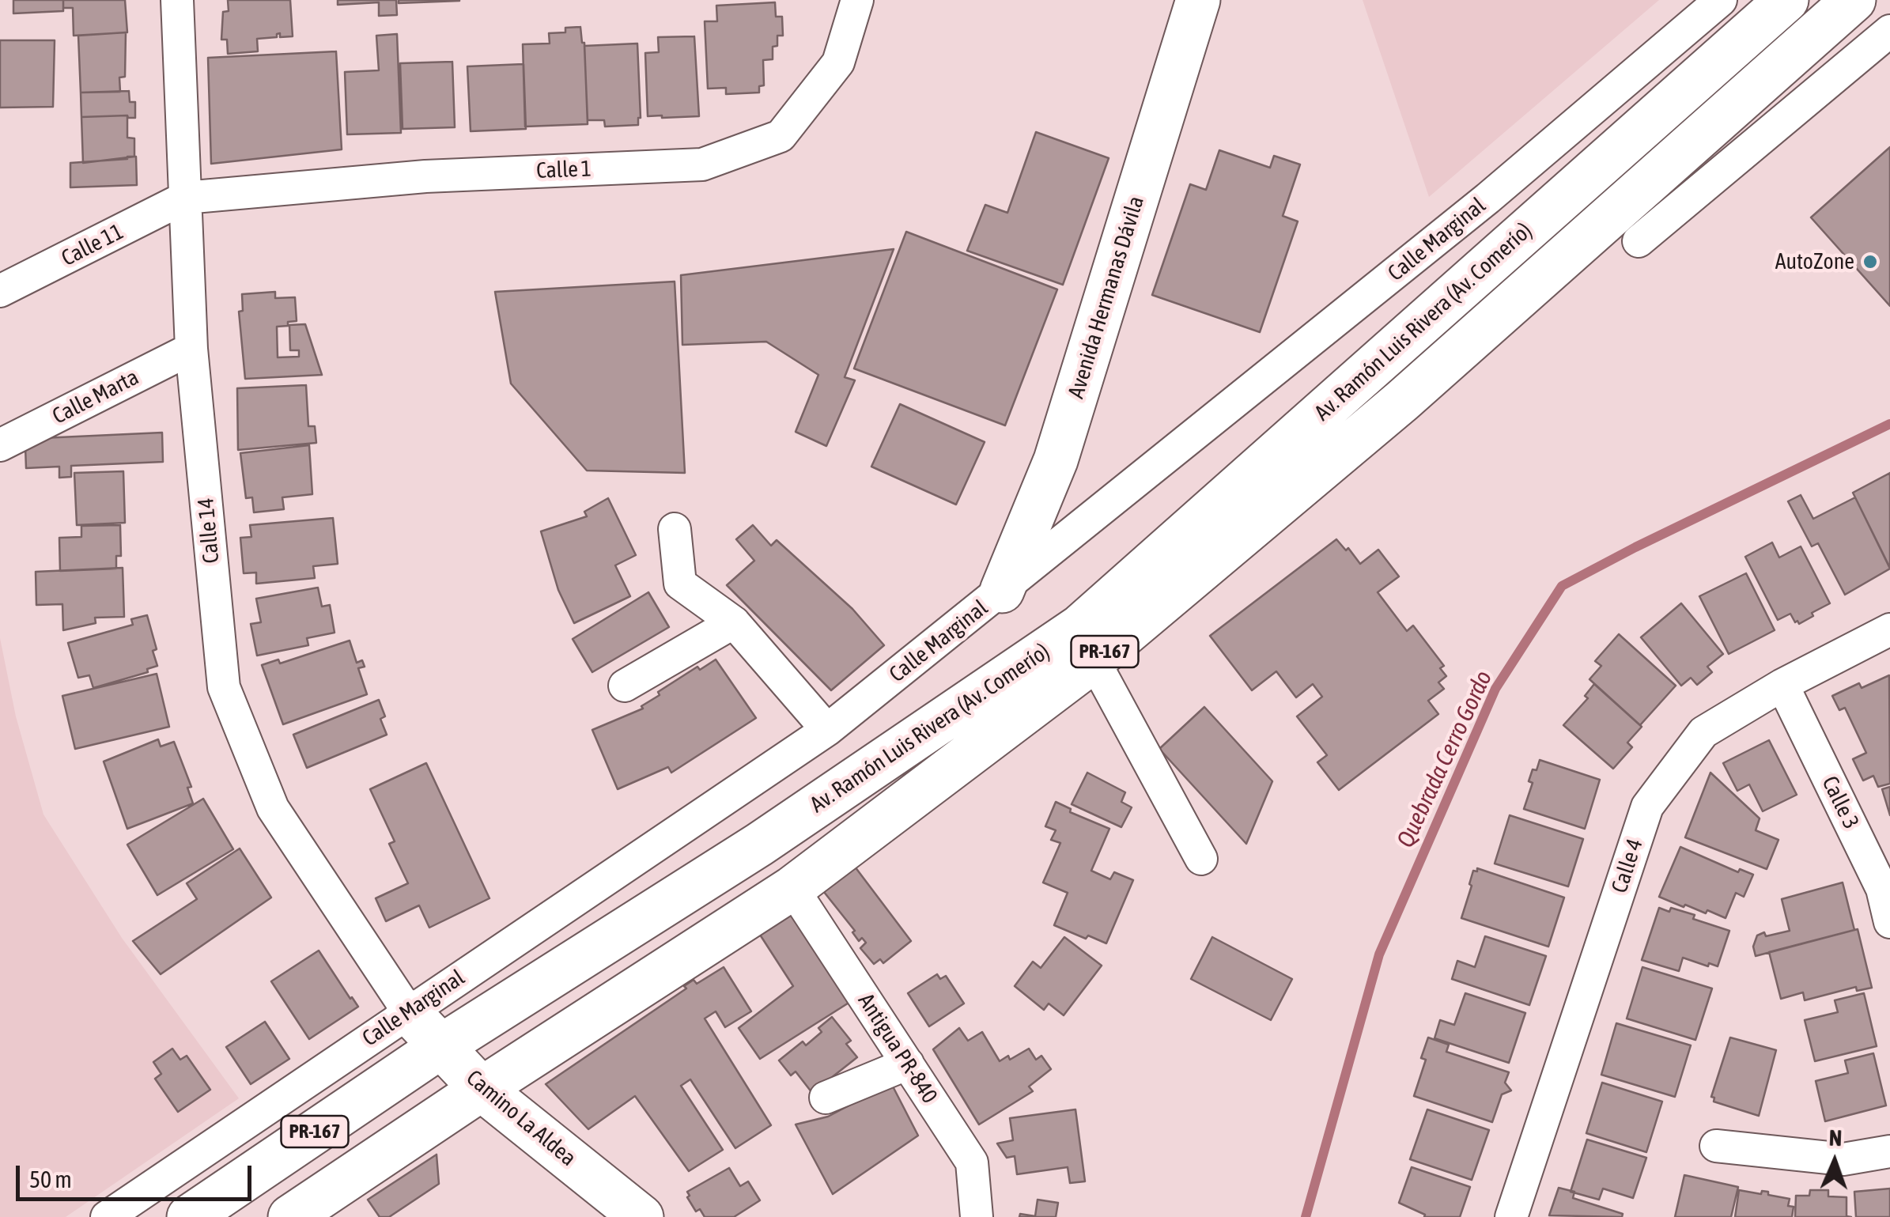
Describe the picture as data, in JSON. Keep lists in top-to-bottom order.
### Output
{
  "streets": {
    "main road": [
      "Avenida Hermanas Dávila",
      "Av. Ramón Luis Rivera (Av. Comerío)",
      "PR-167",
      "Camino La Aldea"
    ],
    "street": [
      "Calle 1",
      "Calle Marginal",
      "Calle 11",
      "Calle Marta",
      "Calle 14",
      "Calle 3",
      "Calle 4",
      "Antigua PR-840"
    ]
  },
  "crossings": [
    ["Calle 1", "Calle 11"],
    ["Calle 1", "Calle 14"],
    ["Calle Marginal", "Avenida Hermanas Dávila"],
    ["Calle Marginal", "Calle 14"],
    ["Calle Marginal", "Camino La Aldea"],
    ["Calle 11", "Calle 14"],
    ["Av. Ramón Luis Rivera (Av. Comerío)", "Antigua PR-840"],
    ["Av. Ramón Luis Rivera (Av. Comerío)", "Camino La Aldea"],
    ["Calle Marta", "Calle 14"],
    ["Calle 14", "Camino La Aldea"],
    ["Calle 3", "Calle 4"]
  ],
  "water": ["Quebrada Cerro Gordo"],
  "places": ["AutoZone"],
  "scale_bar": "50 m",
  "north": "top"
}
